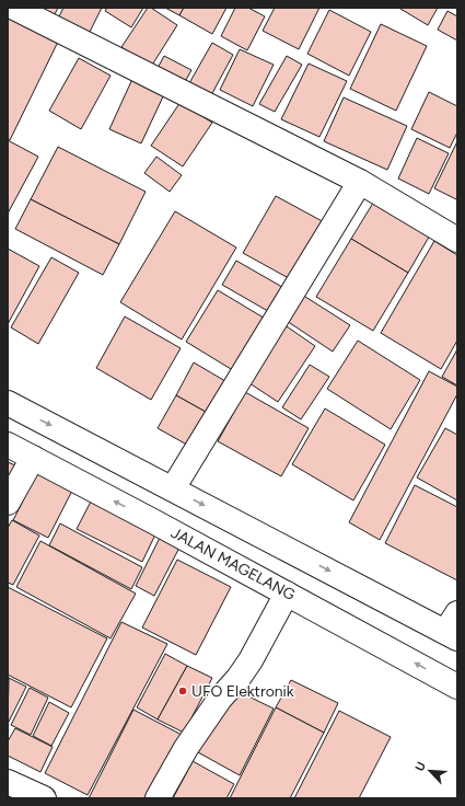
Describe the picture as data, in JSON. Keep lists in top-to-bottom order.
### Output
{
  "streets": {
    "street": ["JALAN MAGELANG"]
  },
  "places": ["UFO Elektronik"],
  "north": "top left"
}
